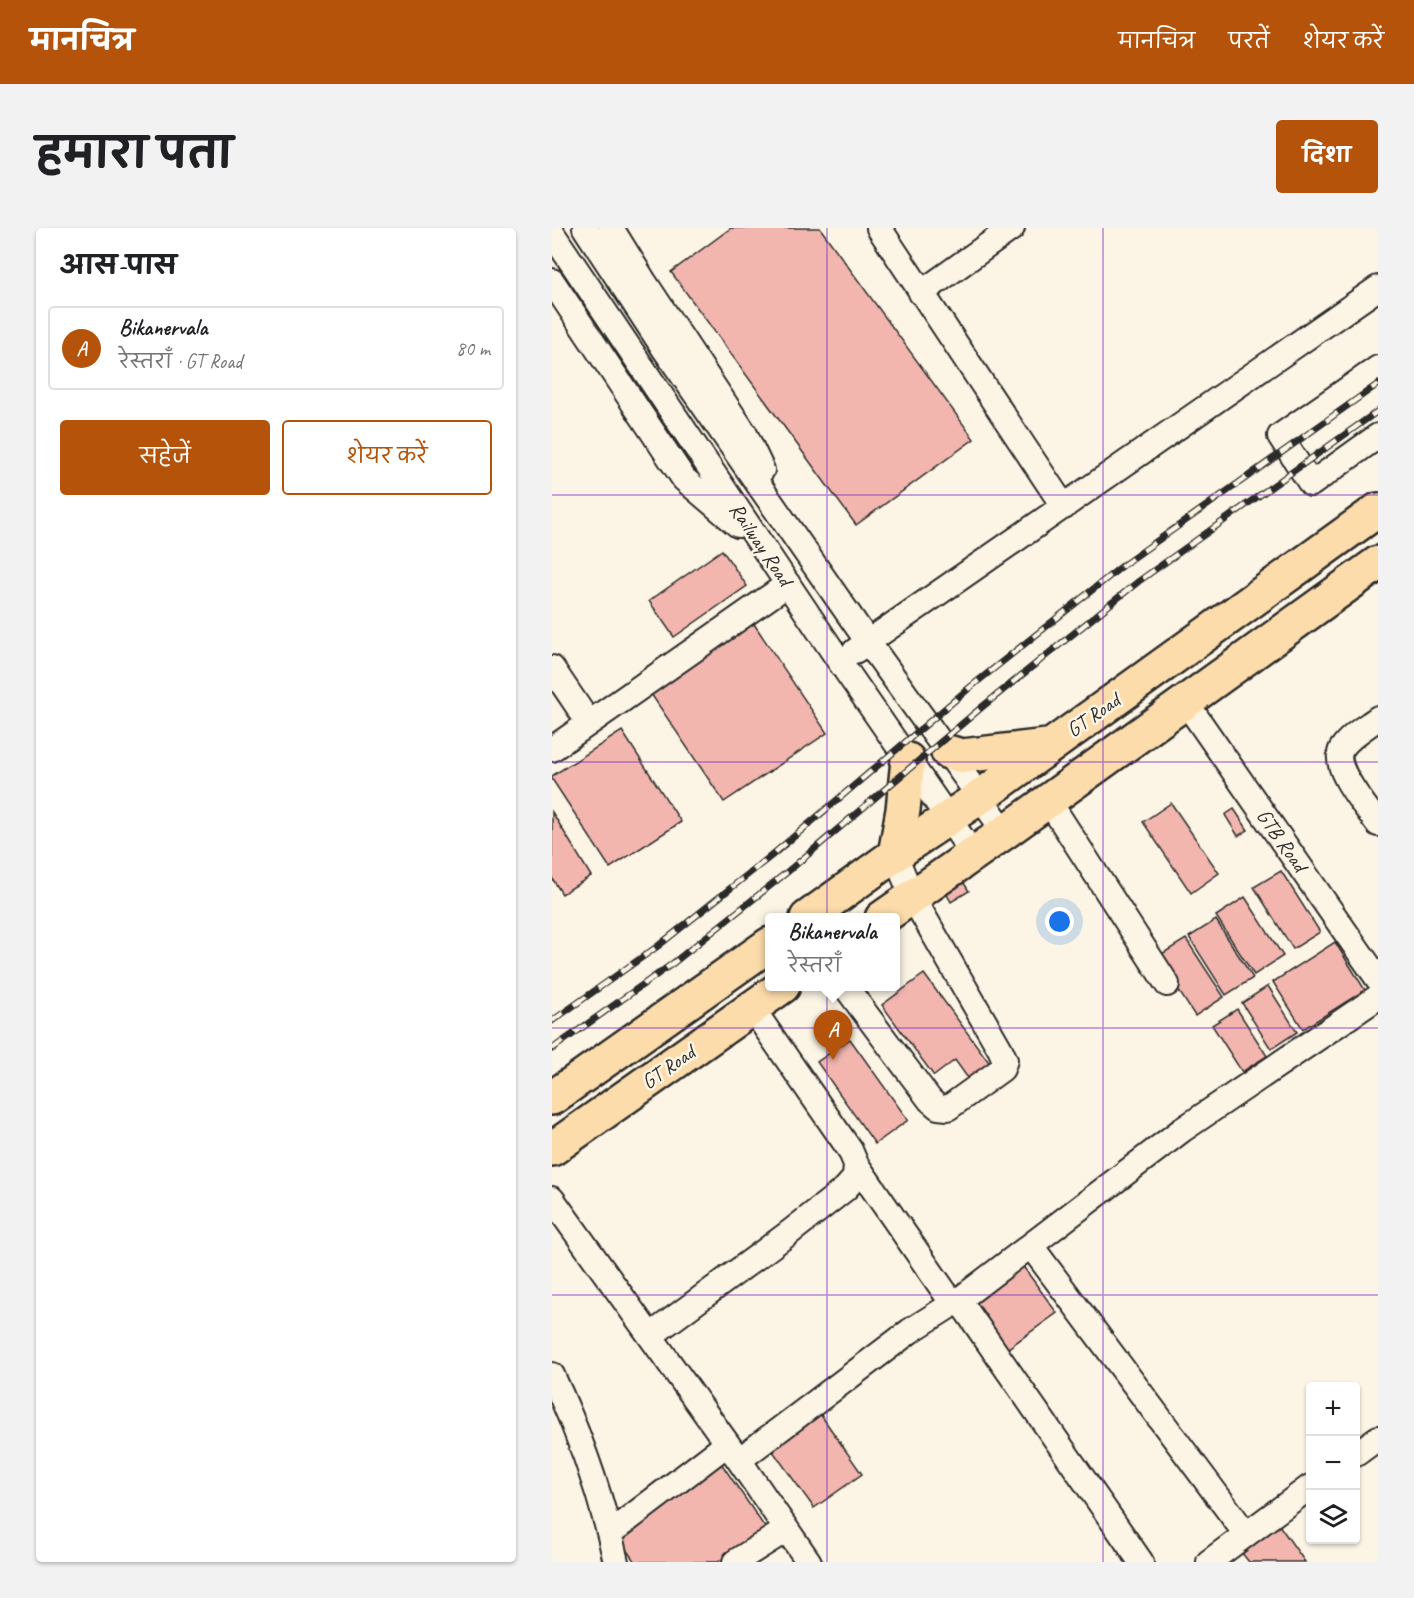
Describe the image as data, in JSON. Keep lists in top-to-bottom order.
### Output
{
  "streets": {
    "highway": ["GT Road"],
    "street": ["Railway Road", "GTB Road"]
  },
  "crossings": [
    ["Railway Road", "GT Road"],
    ["GT Road", "GTB Road"]
  ],
  "page": {
    "header": "मानचित्र",
    "nav": ["मानचित्र", "परतें", "शेयर करें"],
    "title": "हमारा पता",
    "buttons": [
      "दिशा",
      ["सहेजें", "शेयर करें"]
    ],
    "heading": "आस-पास",
    "list": [
      {
        "mark": "A",
        "name": "Bikanervala",
        "note": "रेस्तराँ · GT Road",
        "value": "80 m"
      }
    ],
    "popup": ["Bikanervala", "रेस्तराँ"],
    "pins": "A",
    "map_buttons": ["+", "−"]
  }
}
